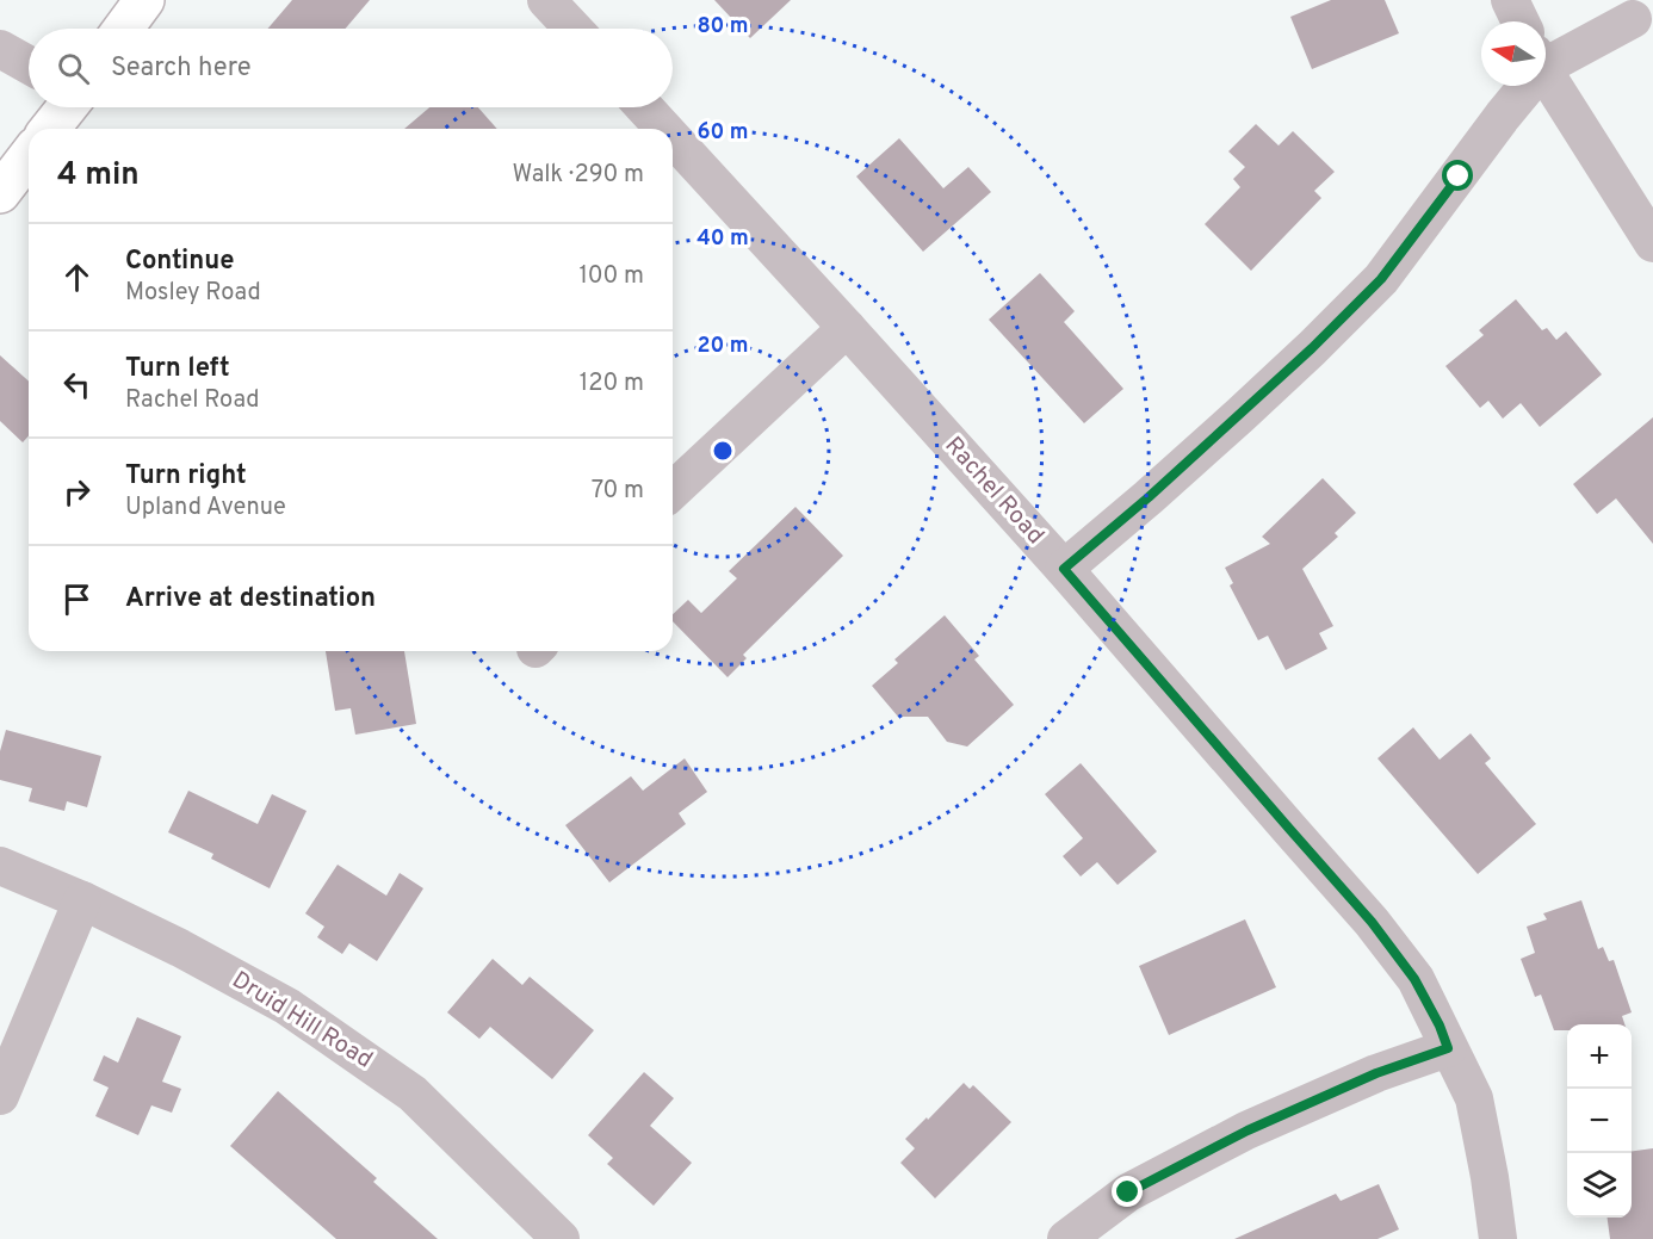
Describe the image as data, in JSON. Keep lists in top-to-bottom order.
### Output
{
  "streets": {
    "street": ["Rachel Road", "Druid Hill Road"]
  },
  "north": "left",
  "page": {
    "search": "Search here",
    "heading": ["4 min", "Walk · 290 m"],
    "list": [
      ["Continue", "Mosley Road", "100 m"],
      ["Turn left", "Rachel Road", "120 m"],
      ["Turn right", "Upland Avenue", "70 m"],
      "Arrive at destination"
    ],
    "map_buttons": ["+", "−"]
  },
  "rings": [
    "80 m",
    "60 m",
    "40 m",
    "20 m"
  ]
}
